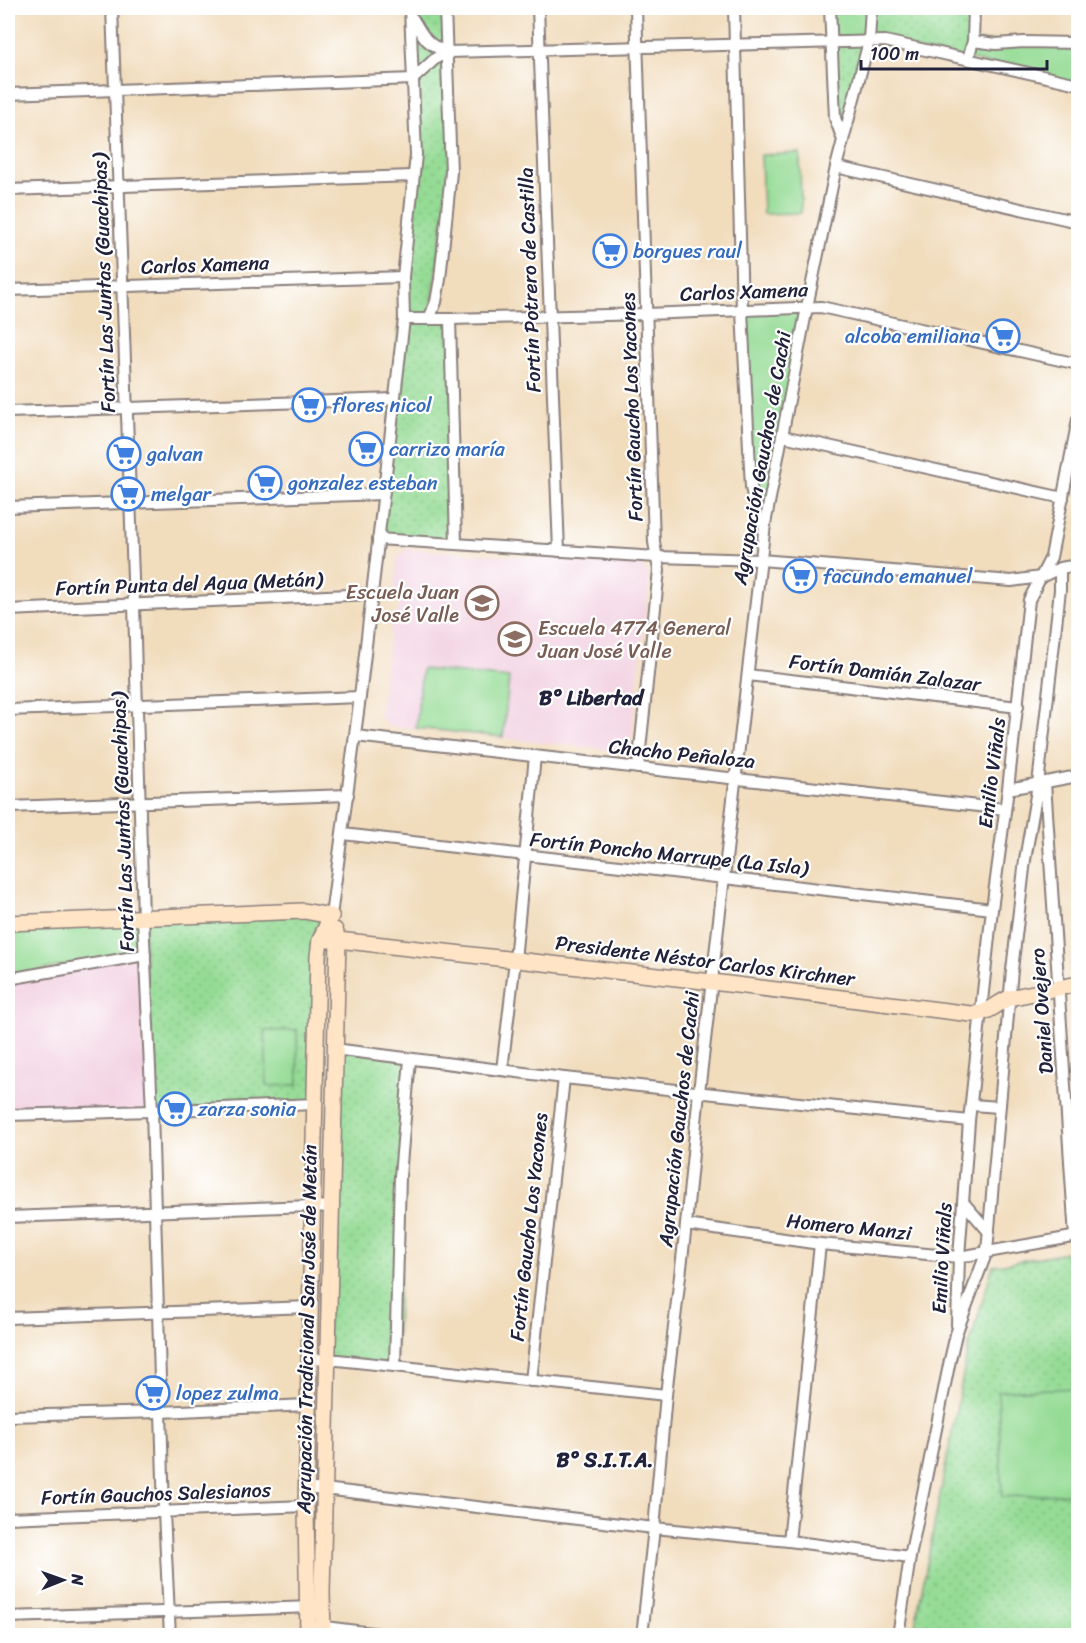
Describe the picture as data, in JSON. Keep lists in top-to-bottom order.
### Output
{
  "streets": {
    "street": [
      "Carlos Xamena",
      "Fortín Potrero de Castilla",
      "Fortín Las Juntas (Guachipas)",
      "Fortín Gaucho Los Yacones",
      "Agrupación Gauchos de Cachi",
      "Fortín Punta del Agua (Metán)",
      "Fortín Damián Zalazar",
      "Chacho Peñaloza",
      "Emilio Viñals",
      "Fortín Poncho Marrupe (La Isla)",
      "Presidente Néstor Carlos Kirchner",
      "Daniel Ovejero",
      "Homero Manzi",
      "Agrupación Tradicional San José de Metán",
      "Fortín Gauchos Salesianos"
    ]
  },
  "crossings": [
    ["Carlos Xamena", "Fortín Potrero de Castilla"],
    ["Carlos Xamena", "Fortín Las Juntas (Guachipas)"],
    ["Carlos Xamena", "Fortín Gaucho Los Yacones"],
    ["Carlos Xamena", "Agrupación Gauchos de Cachi"],
    ["Carlos Xamena", "Agrupación Tradicional San José de Metán"],
    ["Fortín Las Juntas (Guachipas)", "Fortín Punta del Agua (Metán)"],
    ["Fortín Las Juntas (Guachipas)", "Fortín Gauchos Salesianos"],
    ["Fortín Gaucho Los Yacones", "Chacho Peñaloza"],
    ["Agrupación Gauchos de Cachi", "Fortín Damián Zalazar"],
    ["Agrupación Gauchos de Cachi", "Chacho Peñaloza"],
    ["Agrupación Gauchos de Cachi", "Fortín Poncho Marrupe (La Isla)"],
    ["Agrupación Gauchos de Cachi", "Presidente Néstor Carlos Kirchner"],
    ["Agrupación Gauchos de Cachi", "Homero Manzi"],
    ["Fortín Punta del Agua (Metán)", "Agrupación Tradicional San José de Metán"],
    ["Fortín Damián Zalazar", "Emilio Viñals"],
    ["Chacho Peñaloza", "Emilio Viñals"],
    ["Chacho Peñaloza", "Agrupación Tradicional San José de Metán"],
    ["Emilio Viñals", "Fortín Poncho Marrupe (La Isla)"],
    ["Emilio Viñals", "Presidente Néstor Carlos Kirchner"],
    ["Emilio Viñals", "Daniel Ovejero"],
    ["Emilio Viñals", "Homero Manzi"],
    ["Fortín Poncho Marrupe (La Isla)", "Agrupación Tradicional San José de Metán"],
    ["Presidente Néstor Carlos Kirchner", "Agrupación Tradicional San José de Metán"],
    ["Daniel Ovejero", "Homero Manzi"],
    ["Agrupación Tradicional San José de Metán", "Fortín Gauchos Salesianos"]
  ],
  "districts": ["B° Libertad", "B° S.I.T.A."],
  "places": {
    "supermarket": [
      "borgues raul",
      "alcoba emiliana",
      "flores nicol",
      "carrizo maría",
      "galvan",
      "gonzalez esteban",
      "melgar",
      "facundo emanuel",
      "zarza sonia",
      "lopez zulma"
    ],
    "school or university": ["Escuela Juan José Valle", "Escuela 4774 General Juan José Valle"]
  },
  "scale_bar": "100 m",
  "north": "right"
}
